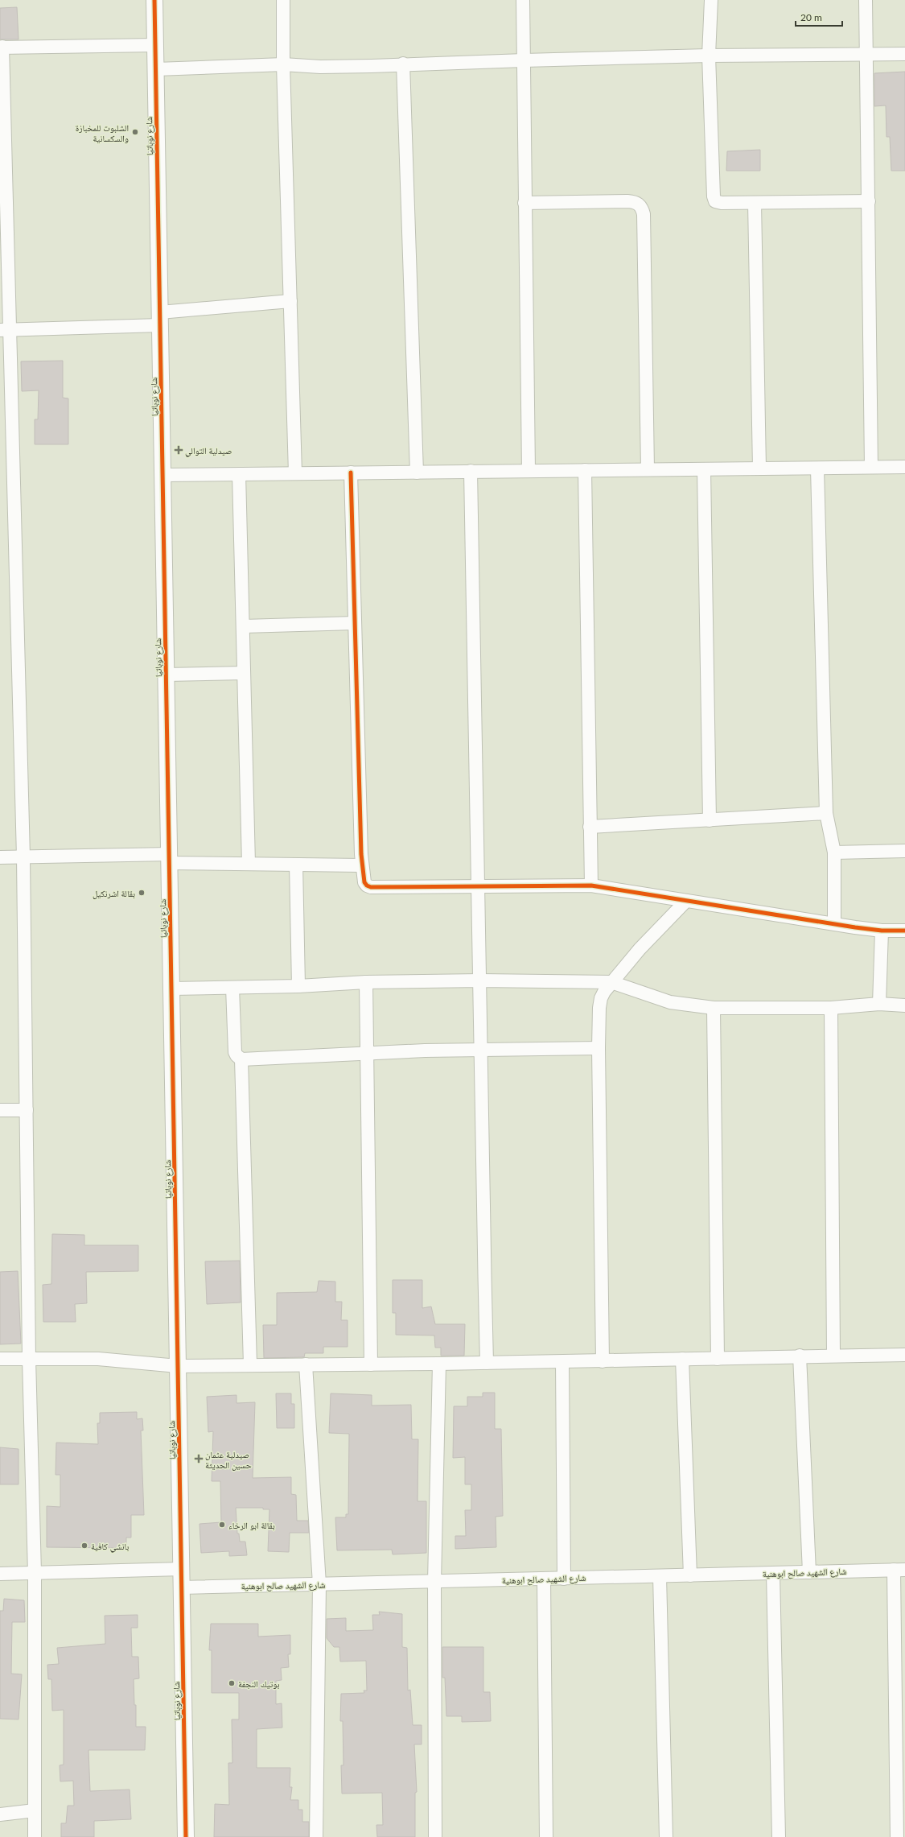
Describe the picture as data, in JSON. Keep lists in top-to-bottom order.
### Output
{
  "streets": {
    "street": ["شارع نوباتيا", "شارع الشهيد صالح ابوهنية"]
  },
  "crossings": [
    ["شارع نوباتيا", "شارع الشهيد صالح ابوهنية"]
  ],
  "places": {
    "other": [
      "الشلبوت للمخبازة والسكسانية",
      "بقالة اشرنكيل",
      "بقالة ابو الرخاء",
      "بانشي كافية",
      "بوتيك النجفة"
    ],
    "health": ["صيدلية التوالي", "صيدلية عثمان حسين الحديثة"]
  },
  "scale_bar": "20 m"
}
